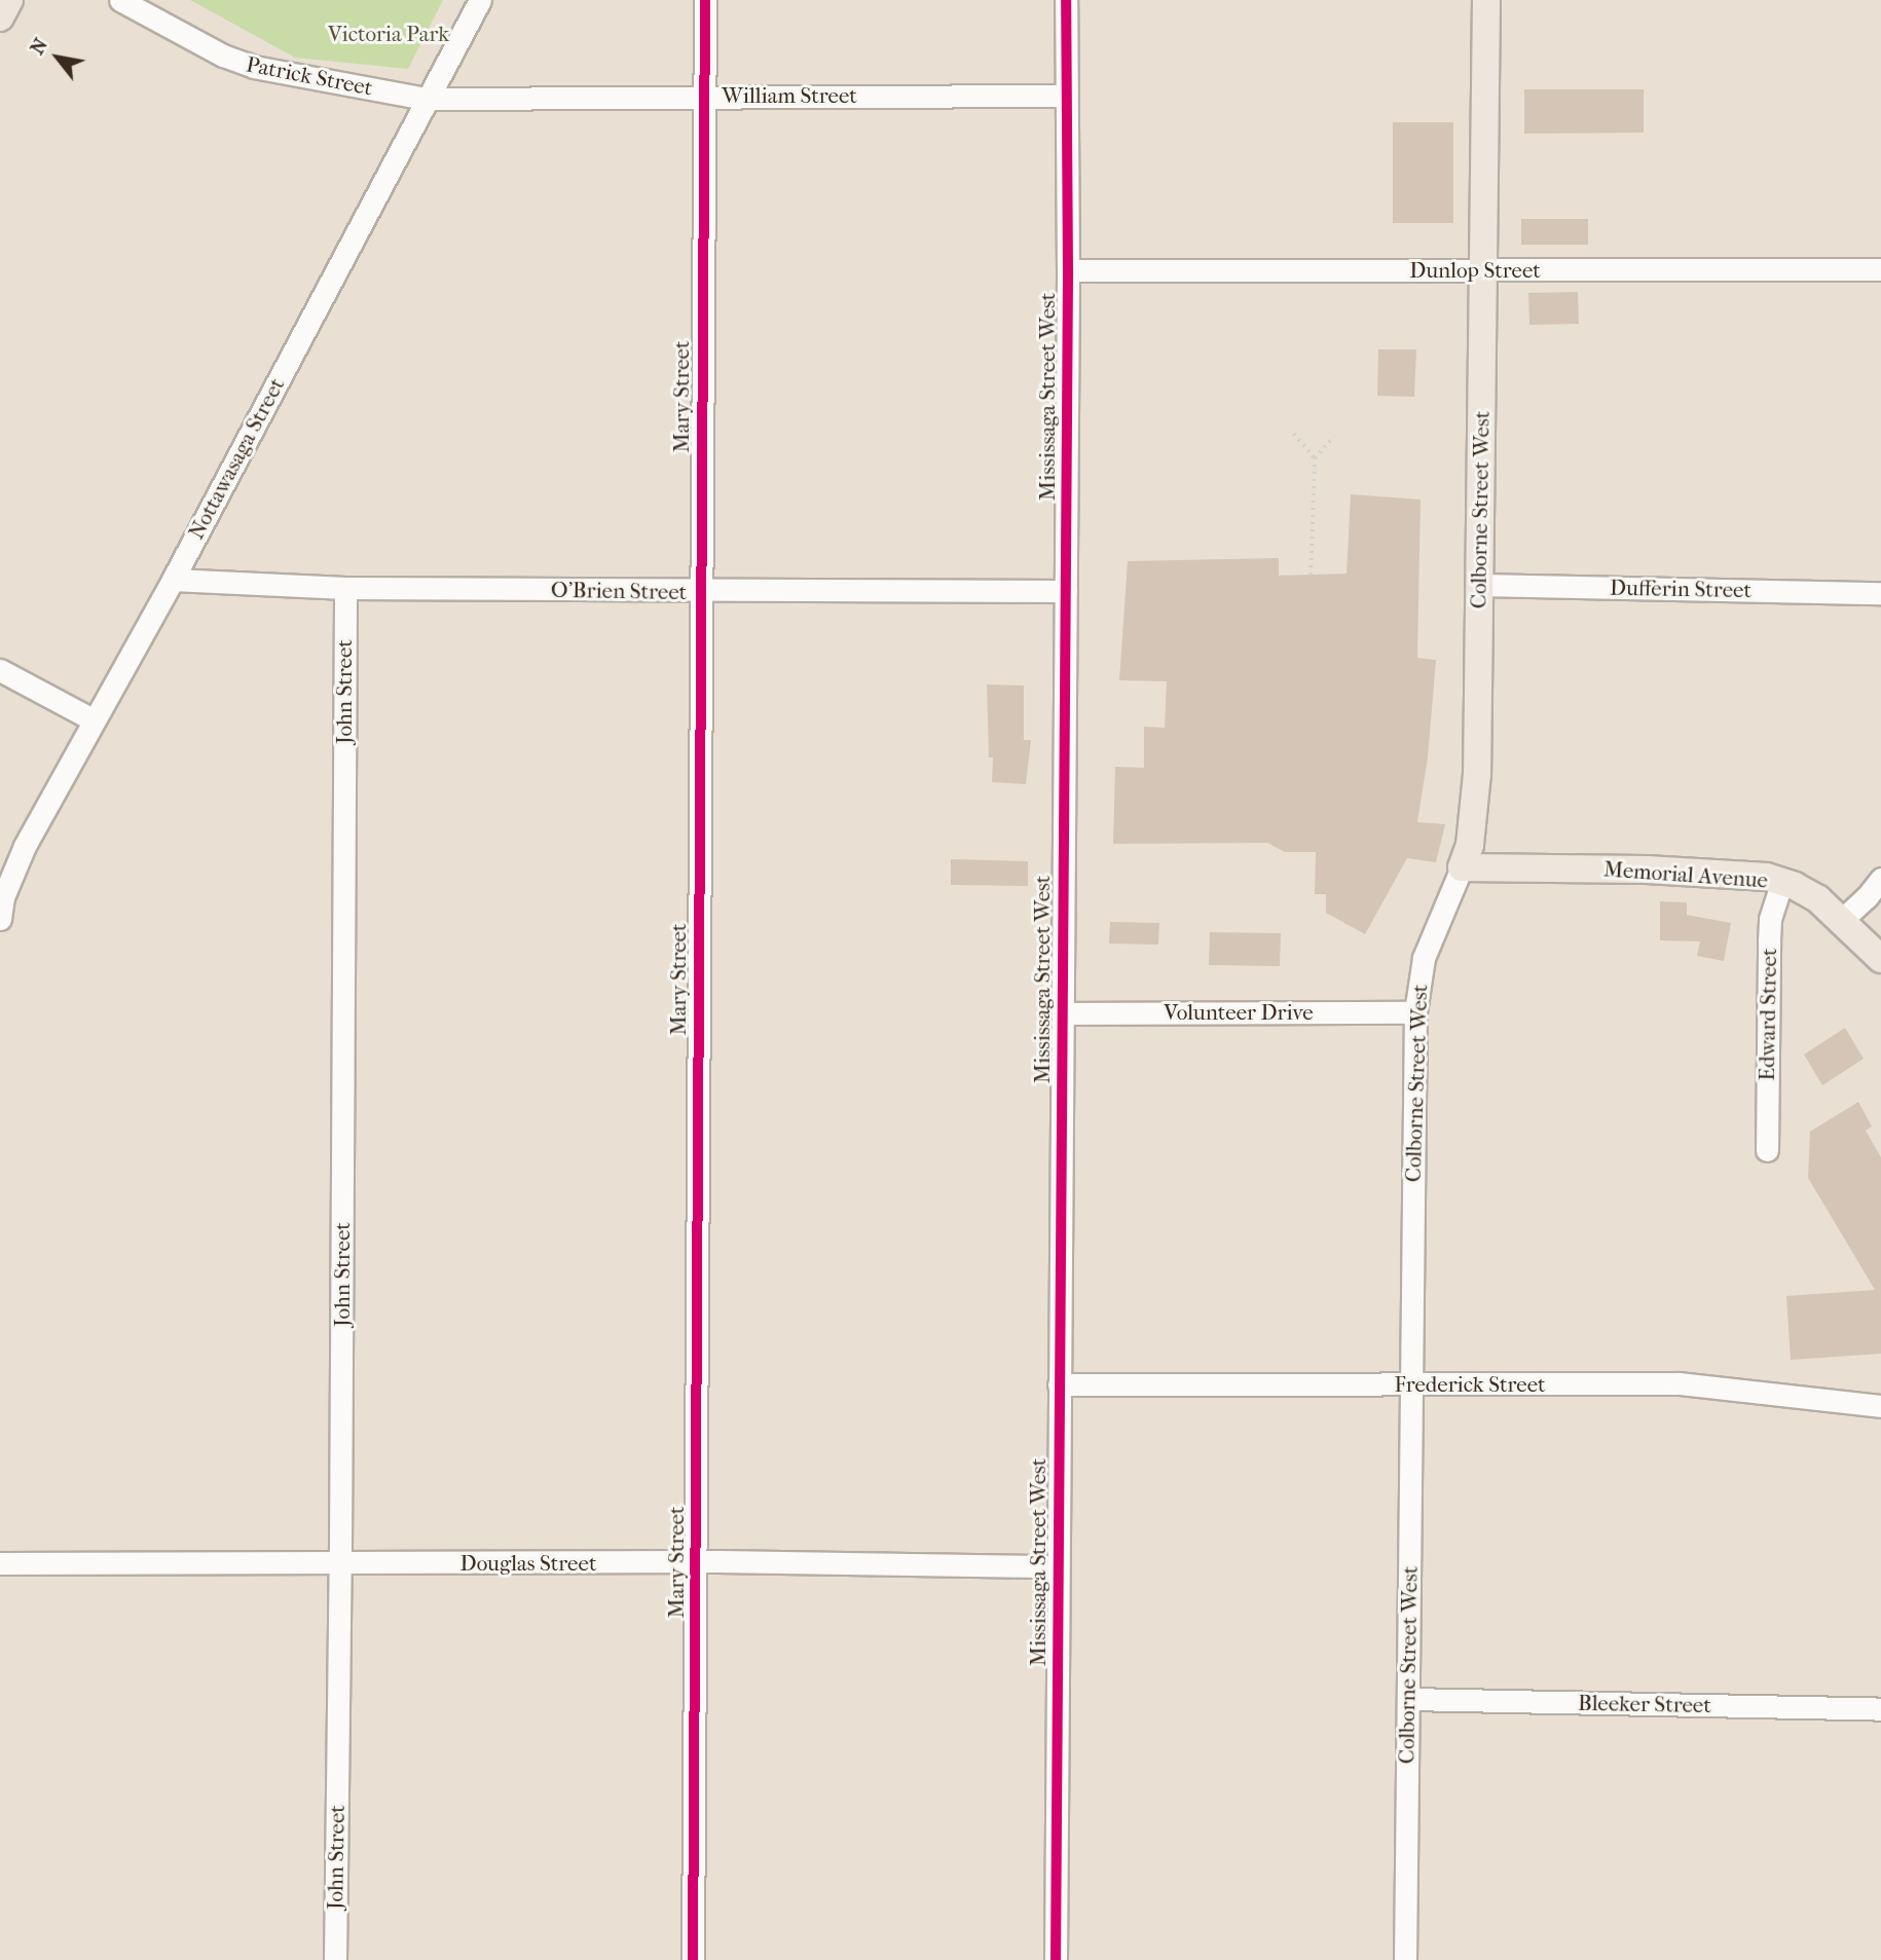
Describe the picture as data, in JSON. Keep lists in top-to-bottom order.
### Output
{
  "streets": {
    "main road": ["Colborne Street West", "Memorial Avenue"],
    "street": [
      "Patrick Street",
      "William Street",
      "Dunlop Street",
      "Mary Street",
      "Mississaga Street West",
      "Nottawasaga Street",
      "Dufferin Street",
      "O'Brien Street",
      "John Street",
      "Volunteer Drive",
      "Edward Street",
      "Frederick Street",
      "Douglas Street",
      "Bleeker Street"
    ]
  },
  "crossings": [
    ["Patrick Street", "William Street"],
    ["Patrick Street", "Nottawasaga Street"],
    ["William Street", "Mary Street"],
    ["William Street", "Mississaga Street West"],
    ["William Street", "Nottawasaga Street"],
    ["Dunlop Street", "Mississaga Street West"],
    ["Dunlop Street", "Colborne Street West"],
    ["Mary Street", "O'Brien Street"],
    ["Mary Street", "Douglas Street"],
    ["Mississaga Street West", "O'Brien Street"],
    ["Mississaga Street West", "Volunteer Drive"],
    ["Mississaga Street West", "Frederick Street"],
    ["Mississaga Street West", "Douglas Street"],
    ["Nottawasaga Street", "O'Brien Street"],
    ["Colborne Street West", "Dufferin Street"],
    ["Colborne Street West", "Memorial Avenue"],
    ["Colborne Street West", "Volunteer Drive"],
    ["Colborne Street West", "Frederick Street"],
    ["Colborne Street West", "Bleeker Street"],
    ["O'Brien Street", "John Street"],
    ["John Street", "Douglas Street"],
    ["Memorial Avenue", "Edward Street"]
  ],
  "parks": ["Victoria Park"],
  "north": "top left"
}
